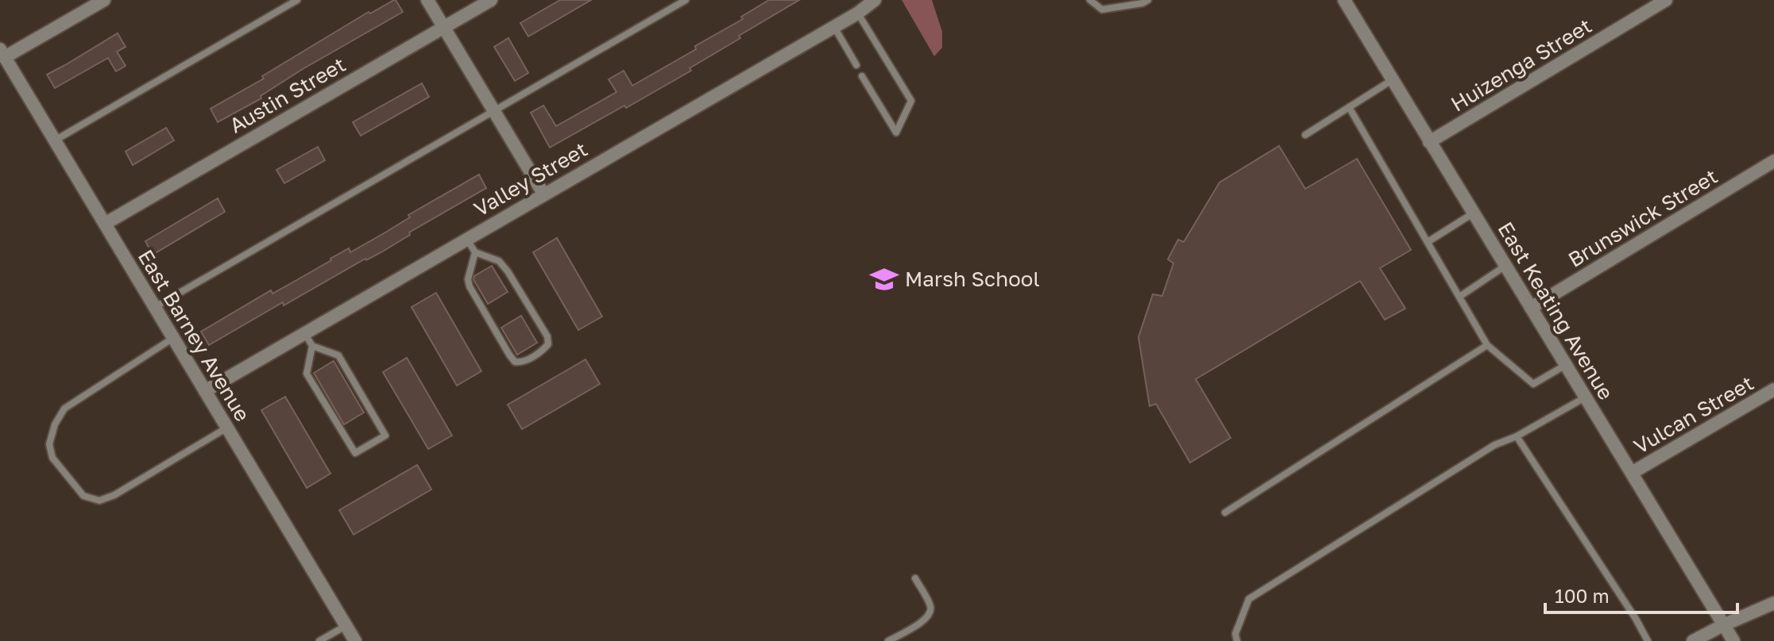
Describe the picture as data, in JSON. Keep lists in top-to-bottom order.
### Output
{
  "streets": {
    "street": [
      "Huizenga Street",
      "Austin Street",
      "Valley Street",
      "Brunswick Street",
      "East Keating Avenue",
      "East Barney Avenue",
      "Vulcan Street"
    ]
  },
  "crossings": [
    ["Huizenga Street", "East Keating Avenue"],
    ["Austin Street", "East Barney Avenue"],
    ["Valley Street", "East Barney Avenue"],
    ["Brunswick Street", "East Keating Avenue"],
    ["East Keating Avenue", "Vulcan Street"]
  ],
  "places": {
    "school or university": ["Marsh School"]
  },
  "scale_bar": "100 m"
}
